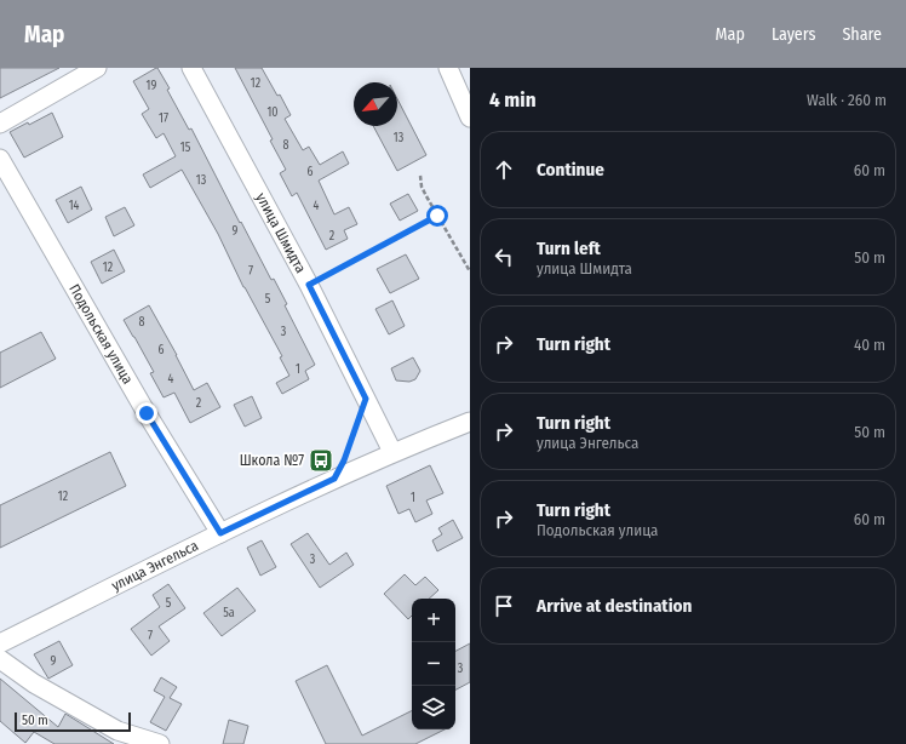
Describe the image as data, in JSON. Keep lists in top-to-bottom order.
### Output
{
  "streets": {
    "street": ["улица Шмидта", "Подольская улица", "улица Энгельса"]
  },
  "crossings": [
    ["улица Шмидта", "улица Энгельса"],
    ["Подольская улица", "улица Энгельса"]
  ],
  "places": {
    "bus stop": ["Школа №7"]
  },
  "house_numbers": [
    "12",
    "19",
    "10",
    "17",
    "13",
    "8",
    "15",
    "6",
    "13",
    "14",
    "4",
    "9",
    "2",
    "12",
    "7",
    "5",
    "8",
    "3",
    "6",
    "1",
    "4",
    "2",
    "12",
    "1",
    "3",
    "5",
    "5а",
    "7",
    "9",
    "3"
  ],
  "scale_bar": "50 m",
  "north": "bottom left",
  "page": {
    "header": "Map",
    "nav": ["Map", "Layers", "Share"],
    "heading": ["4 min", "Walk · 260 m"],
    "list": [
      ["Continue", "60 m"],
      ["Turn left", "улица Шмидта", "50 m"],
      ["Turn right", "40 m"],
      ["Turn right", "улица Энгельса", "50 m"],
      ["Turn right", "Подольская улица", "60 m"],
      "Arrive at destination"
    ],
    "map_buttons": ["+", "−"],
    "scale": "50 m"
  }
}
